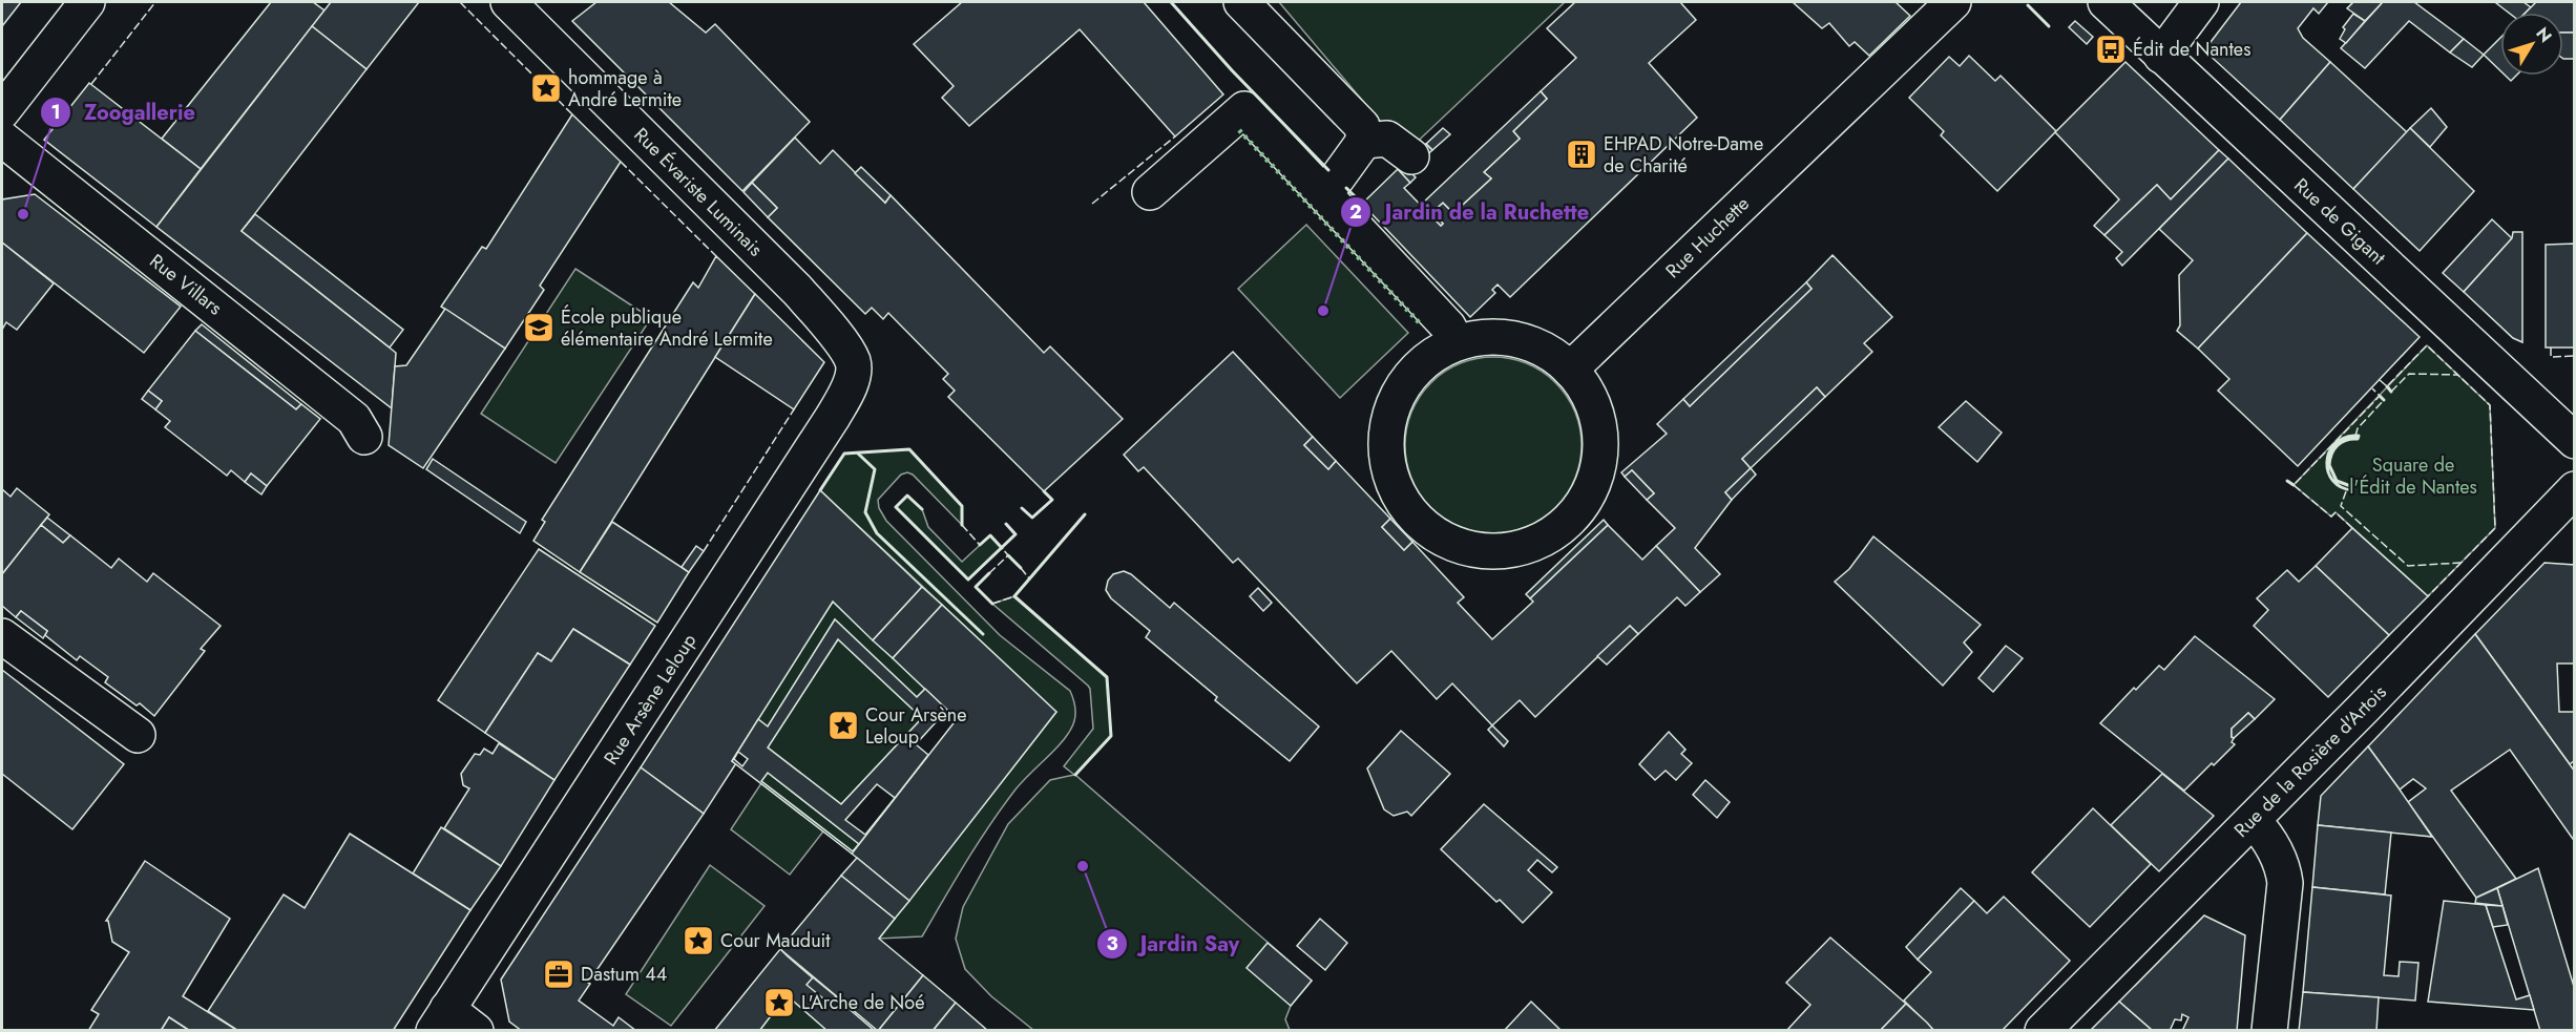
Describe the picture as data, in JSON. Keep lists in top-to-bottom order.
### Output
{
  "streets": {
    "street": [
      "Rue Évariste Luminais",
      "Rue de Gigant",
      "Rue Huchette",
      "Rue Villars",
      "Rue Arsène Leloup",
      "Rue de la Rosière d'Artois"
    ]
  },
  "crossings": [
    ["Rue Évariste Luminais", "Rue Arsène Leloup"]
  ],
  "parks": ["Square de l'Édit de Nantes"],
  "places": {
    "bus stop": ["Édit de Nantes"],
    "place": [
      "hommage à André Lermite",
      "Cour Arsène Leloup",
      "Cour Mauduit",
      "L'Arche de Noé"
    ],
    "building": ["EHPAD Notre-Dame de Charité"],
    "other": ["Zoogallerie", "Jardin de la Ruchette", "Jardin Say"],
    "school or university": ["École publique élémentaire André Lermite"],
    "office": ["Dastum 44"]
  },
  "north": "top right"
}
